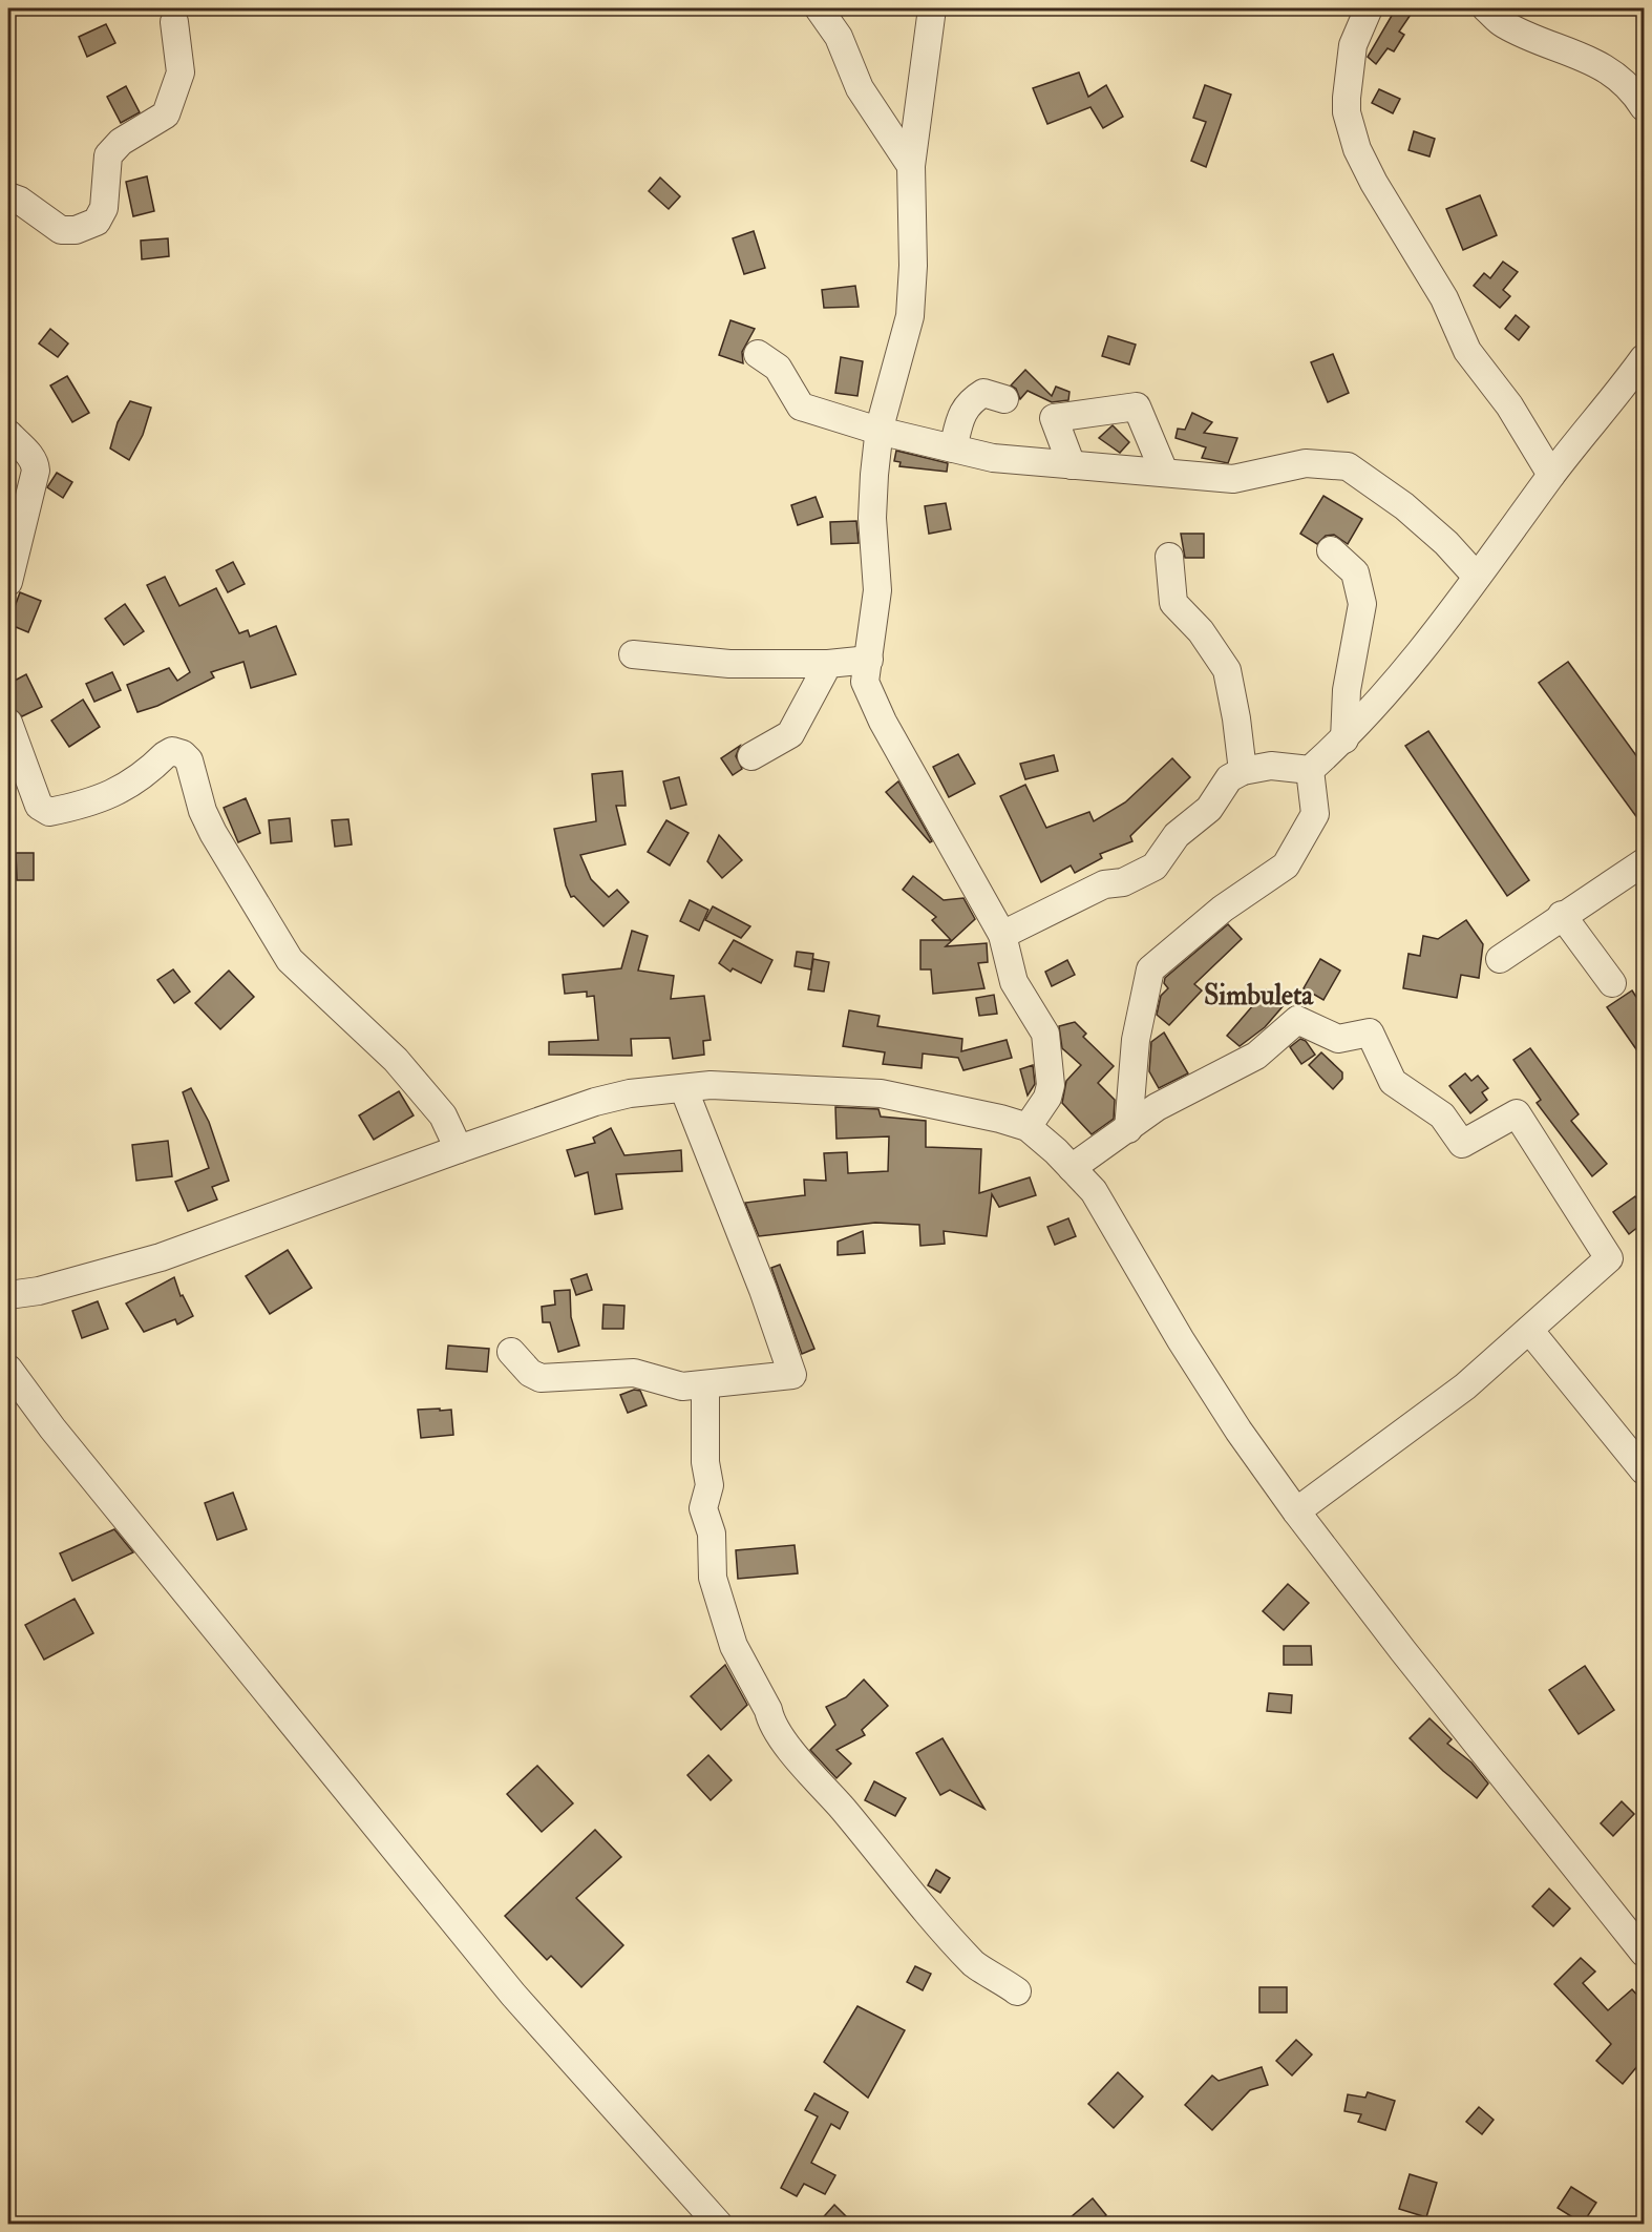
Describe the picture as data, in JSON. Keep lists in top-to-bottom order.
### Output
{
  "districts": ["Simbuleta"]
}
